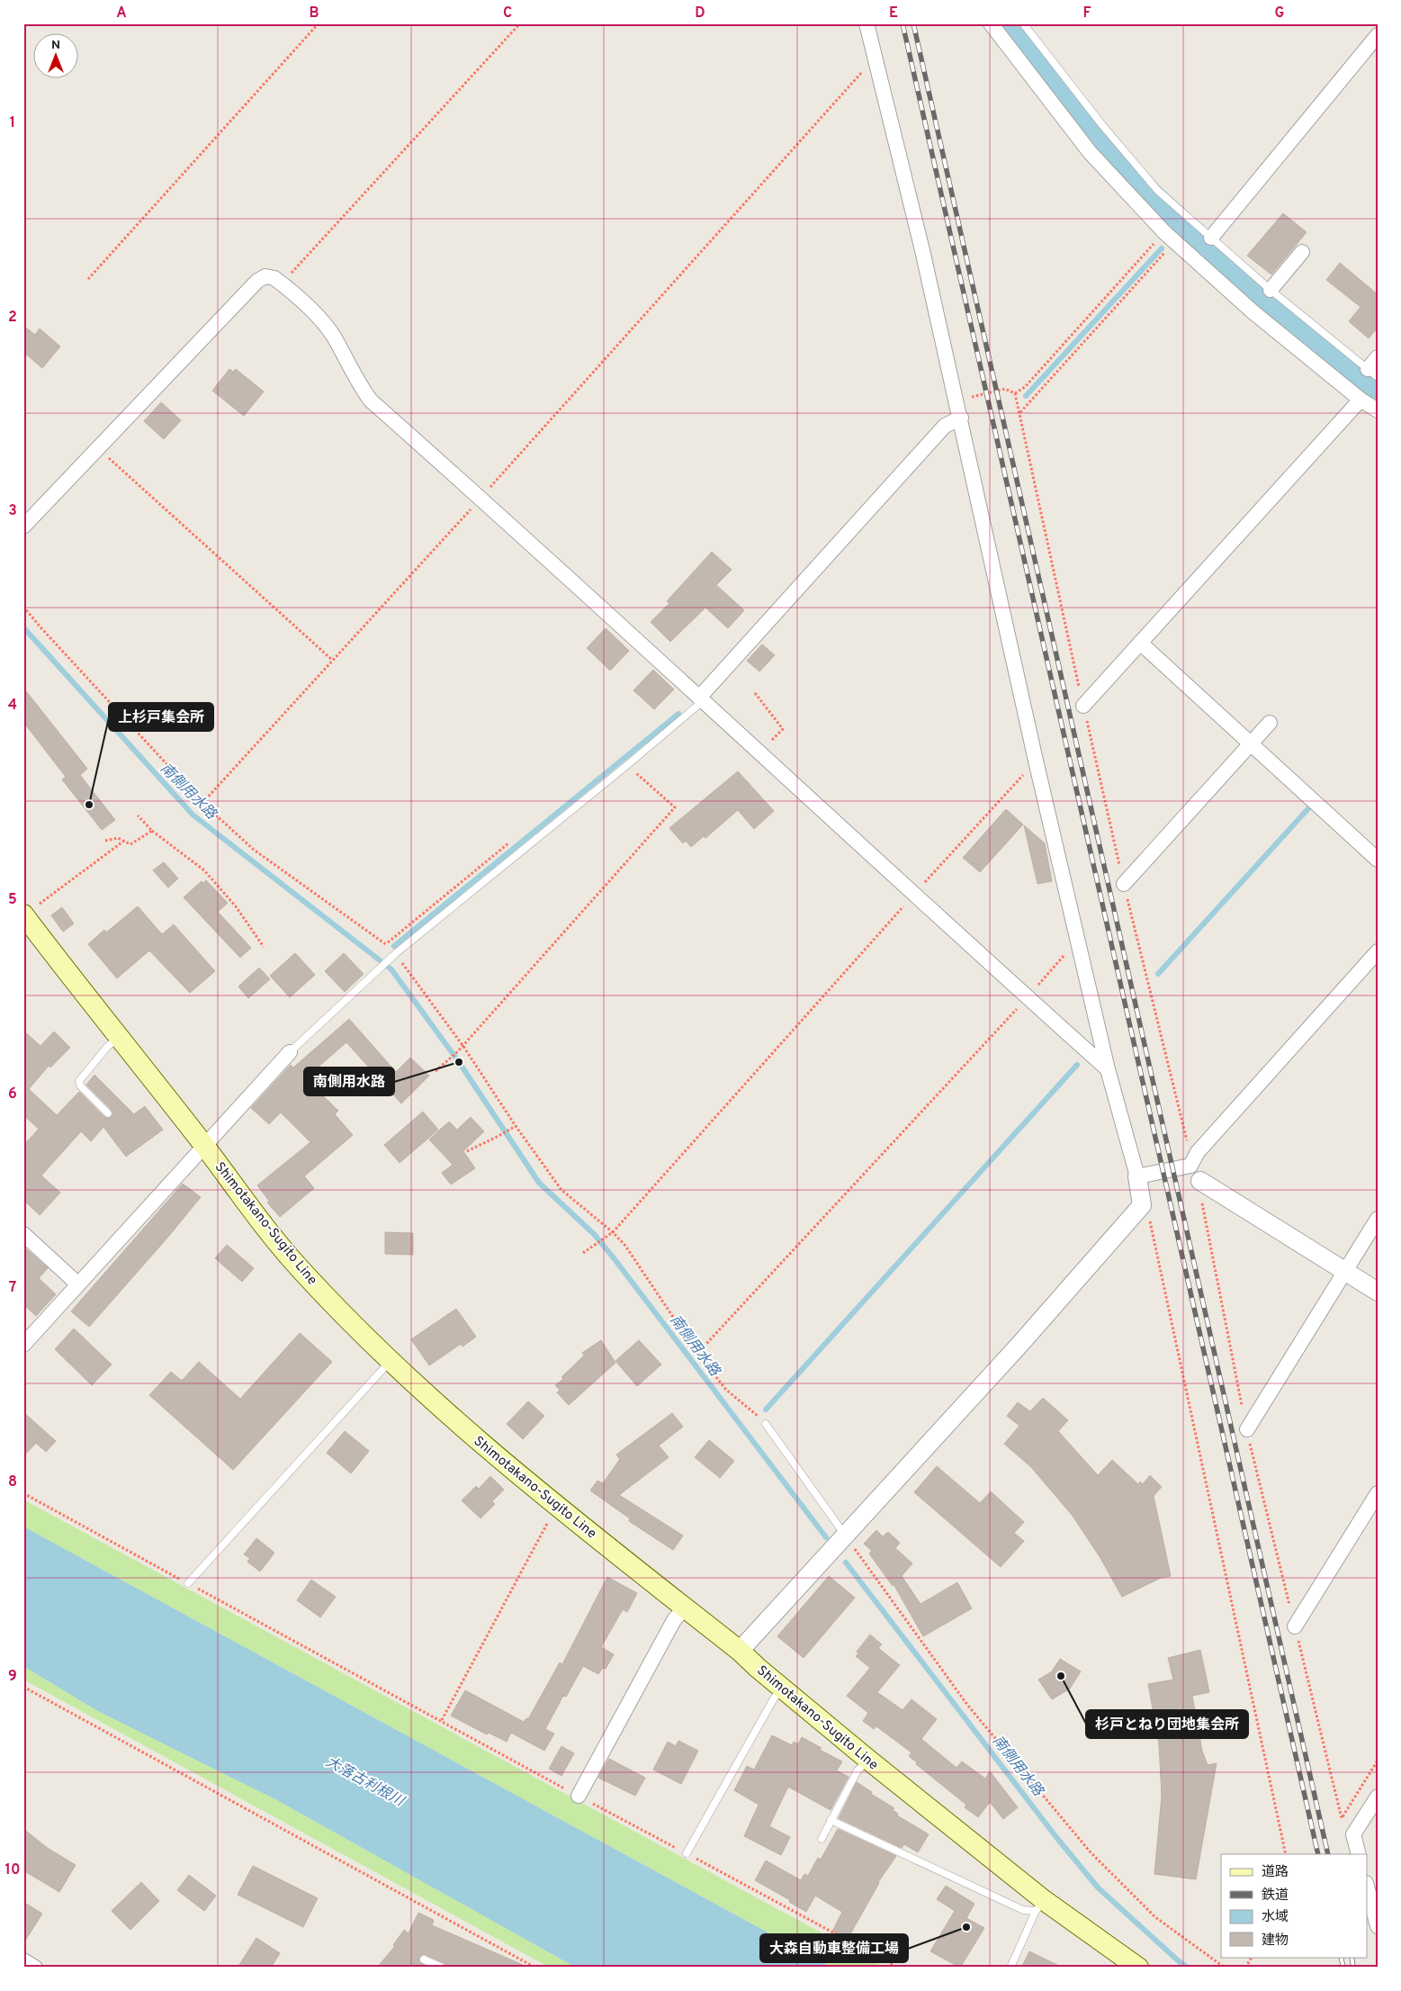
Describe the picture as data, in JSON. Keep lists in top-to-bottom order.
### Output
{
  "streets": {
    "main road": ["Shimotakano-Sugito Line"]
  },
  "water": ["南側用水路", "大落古利根川"],
  "places": [
    "上杉戸集会所",
    "南側用水路",
    "杉戸とねり団地集会所",
    "大森自動車整備工場"
  ],
  "legend": [
    "道路",
    "鉄道",
    "水域",
    "建物"
  ],
  "north": "top",
  "grid": {
    "columns": [
      "A",
      "B",
      "C",
      "D",
      "E",
      "F",
      "G"
    ],
    "rows": [
      "1",
      "2",
      "3",
      "4",
      "5",
      "6",
      "7",
      "8",
      "9",
      "10"
    ]
  }
}
